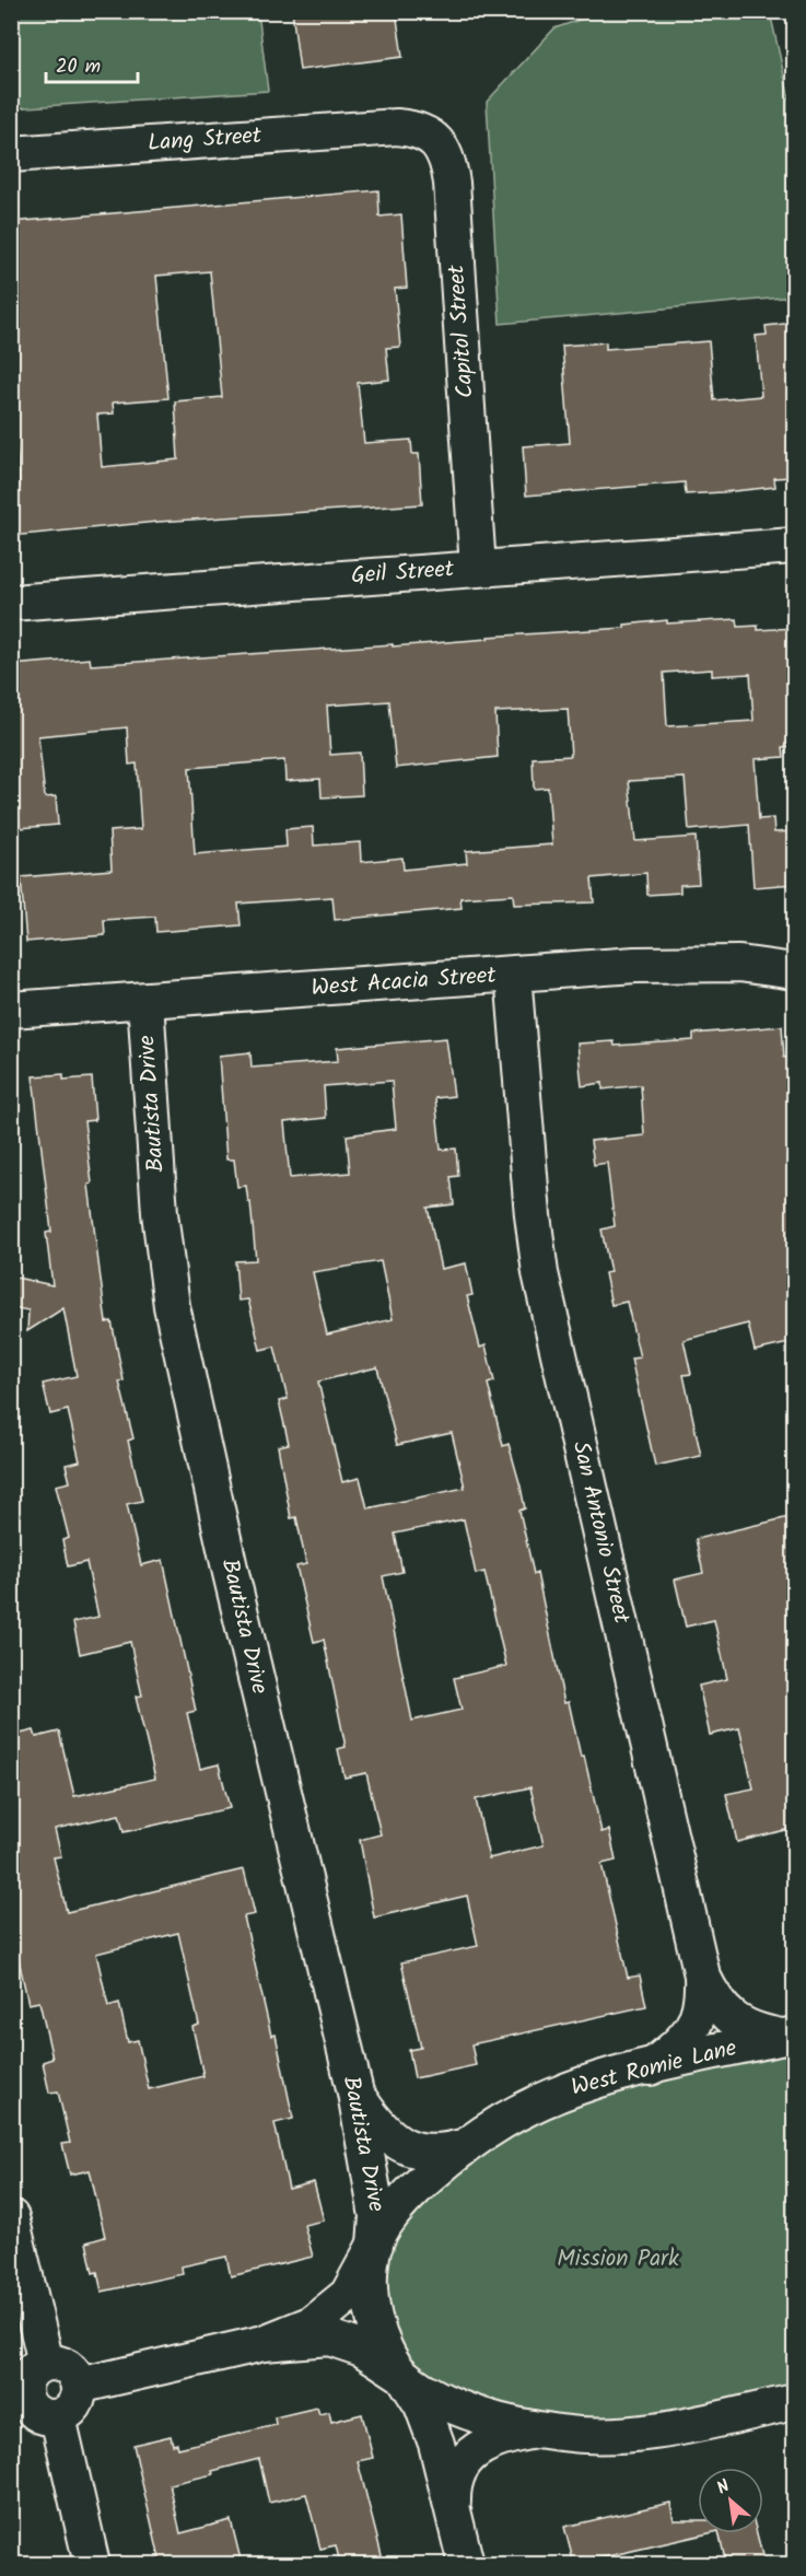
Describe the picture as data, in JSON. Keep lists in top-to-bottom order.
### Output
{
  "streets": {
    "street": [
      "Lang Street",
      "Capitol Street",
      "Geil Street",
      "West Acacia Street",
      "Bautista Drive",
      "San Antonio Street",
      "West Romie Lane"
    ]
  },
  "crossings": [
    ["Lang Street", "Capitol Street"],
    ["Capitol Street", "Geil Street"],
    ["West Acacia Street", "Bautista Drive"],
    ["West Acacia Street", "San Antonio Street"],
    ["Bautista Drive", "West Romie Lane"],
    ["San Antonio Street", "West Romie Lane"]
  ],
  "parks": ["Mission Park"],
  "scale_bar": "20 m",
  "north": "top left"
}
